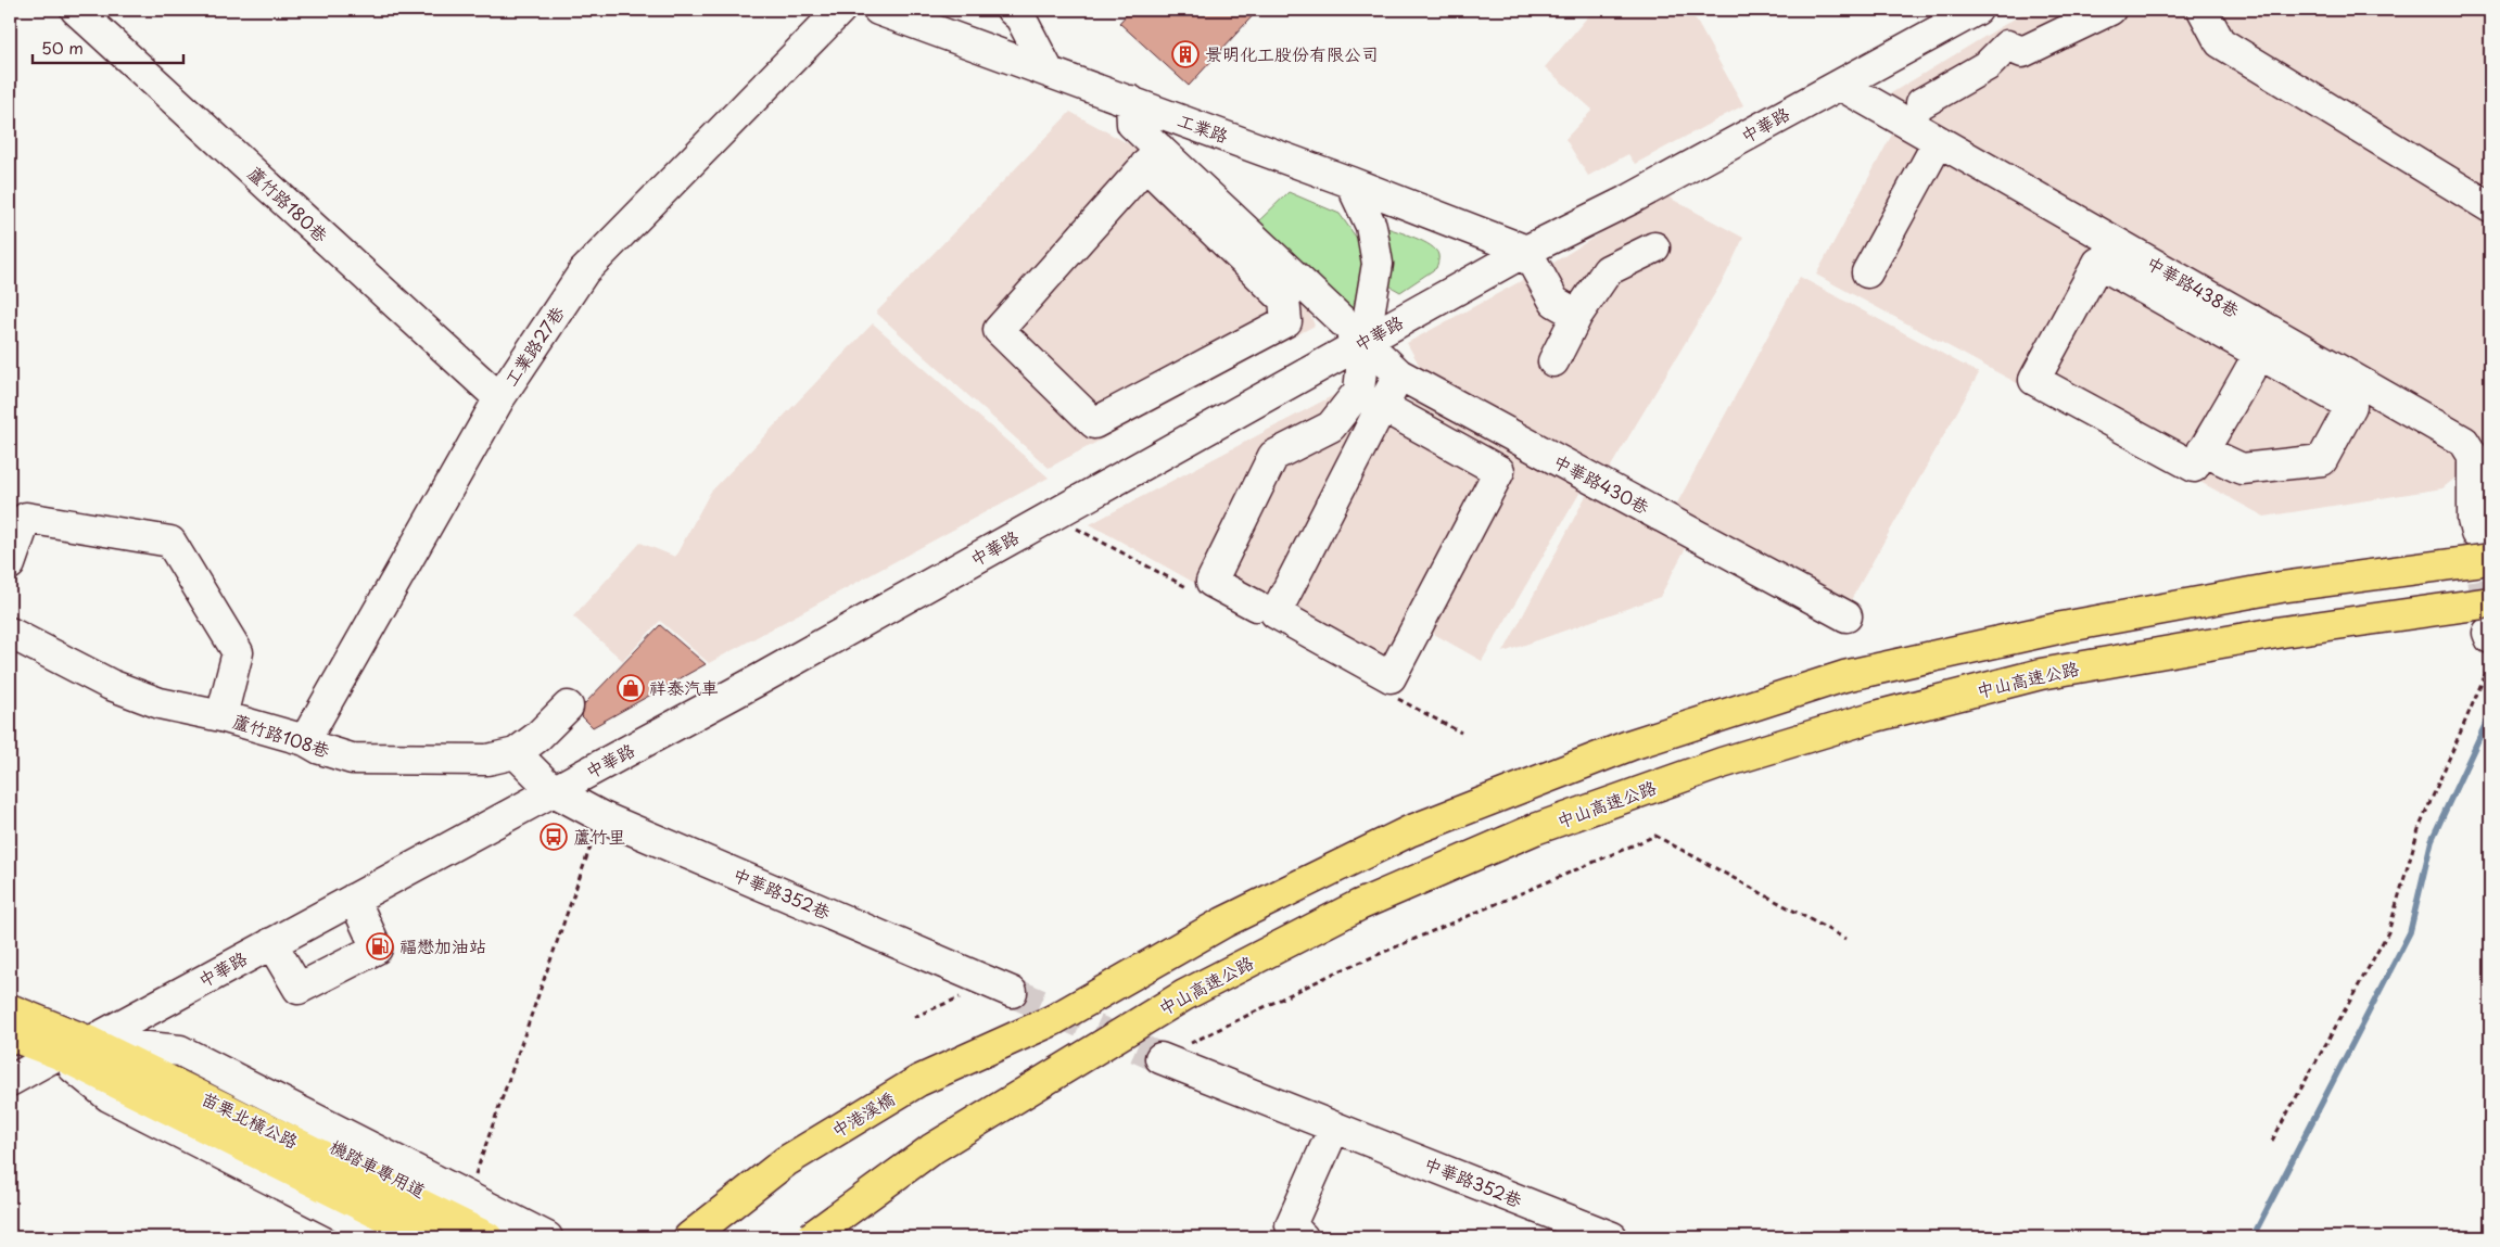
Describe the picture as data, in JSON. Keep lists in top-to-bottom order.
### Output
{
  "streets": {
    "main road": ["中山高速公路", "中港溪橋", "苗栗北橫公路"],
    "street": [
      "中華路",
      "工業路",
      "蘆竹路180巷",
      "中華路438巷",
      "工業路27巷",
      "中華路430巷",
      "蘆竹路108巷",
      "中華路352巷",
      "機踏車專用道"
    ]
  },
  "crossings": [
    ["中華路", "工業路"],
    ["中華路", "中華路438巷"],
    ["中華路", "中華路430巷"],
    ["中華路", "中華路352巷"],
    ["中華路", "苗栗北橫公路"],
    ["中華路", "機踏車專用道"],
    ["蘆竹路180巷", "工業路27巷"],
    ["工業路27巷", "蘆竹路108巷"],
    ["苗栗北橫公路", "機踏車專用道"]
  ],
  "places": {
    "building": ["景明化工股份有限公司"],
    "shop": ["祥泰汽車"],
    "bus stop": ["蘆竹里"],
    "fuel station": ["福懋加油站"]
  },
  "scale_bar": "50 m"
}
